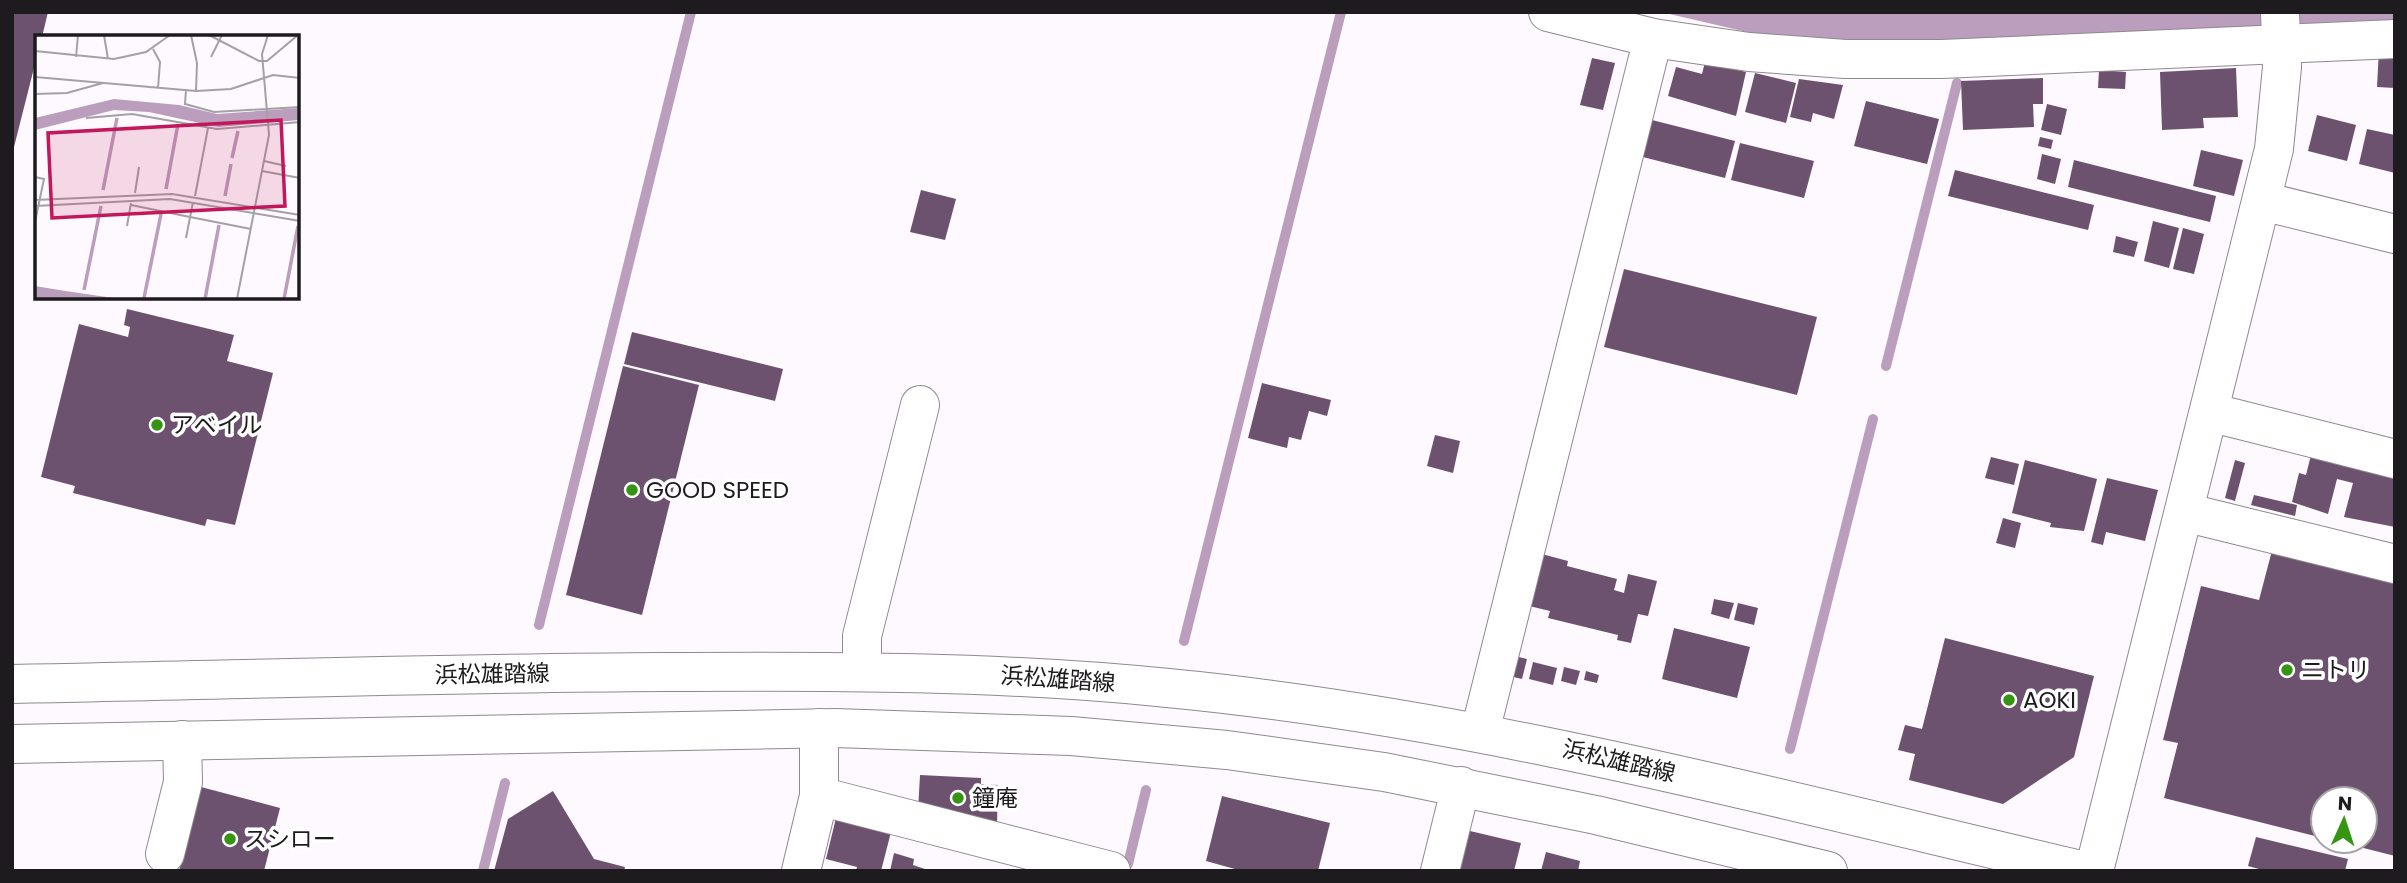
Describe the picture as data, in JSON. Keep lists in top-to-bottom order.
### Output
{
  "streets": {
    "main road": ["浜松雄踏線"]
  },
  "places": [
    "アベイル",
    "GOOD SPEED",
    "ニトリ",
    "AOKI",
    "鐘庵",
    "スシロー"
  ],
  "north": "top"
}
